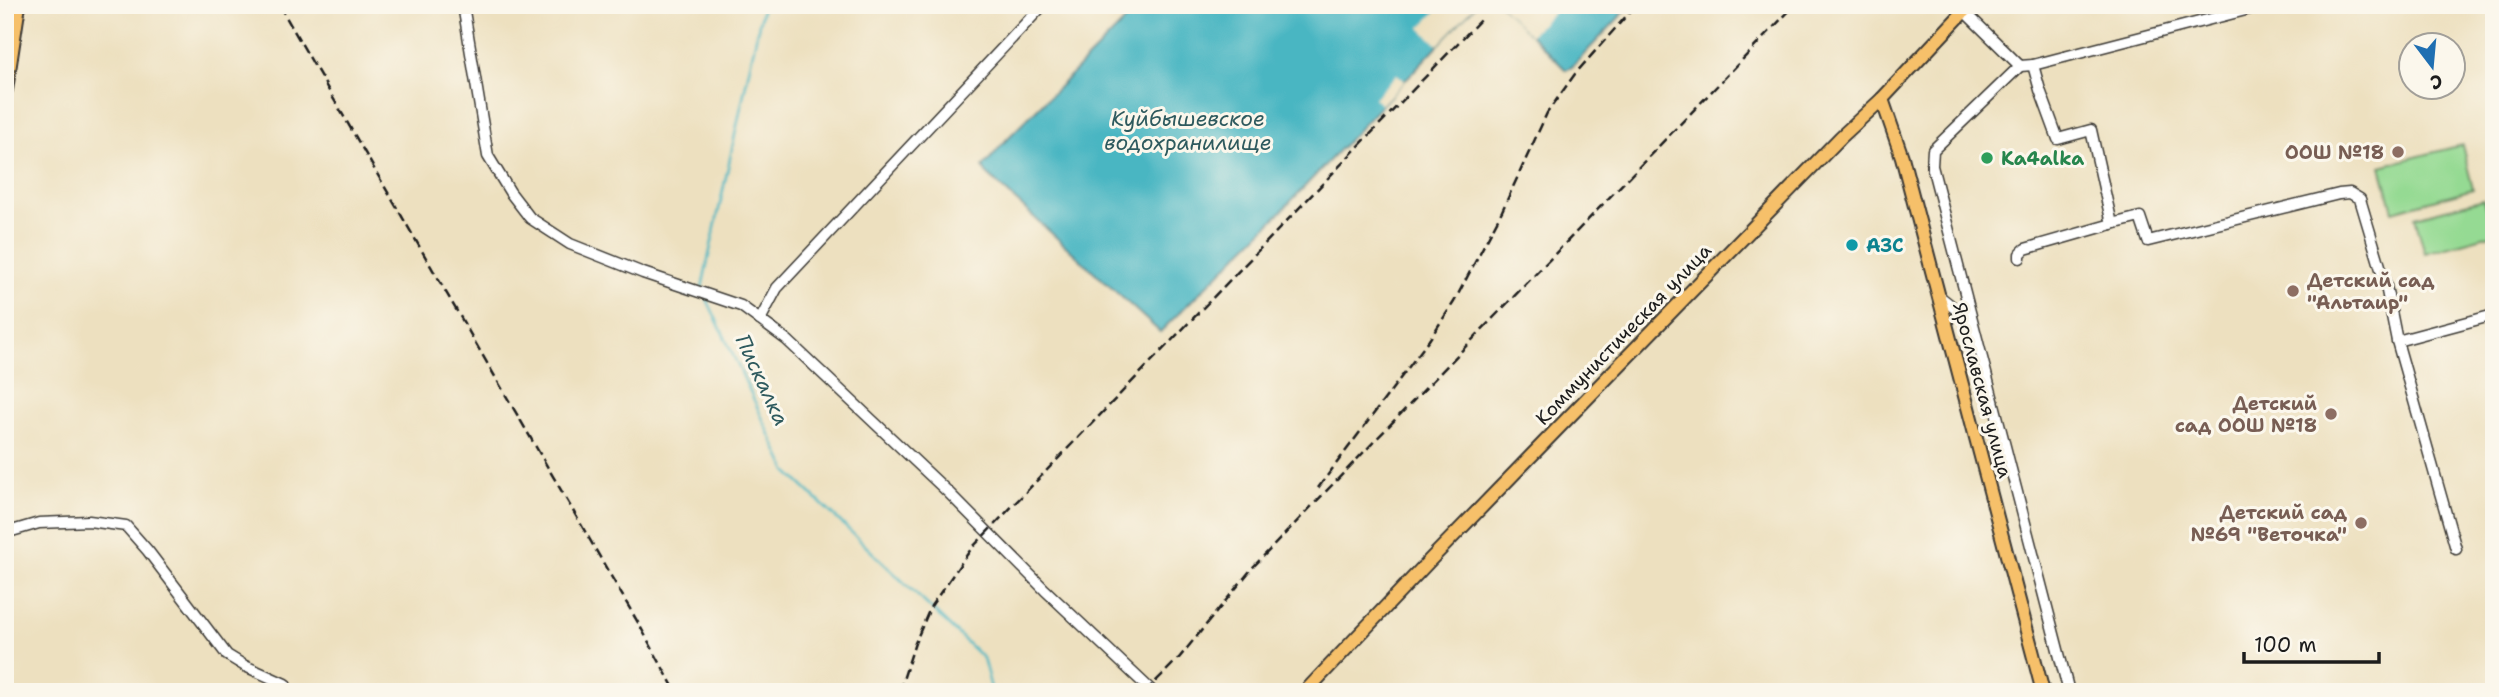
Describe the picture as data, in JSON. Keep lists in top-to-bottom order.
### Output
{
  "streets": {
    "main road": ["Коммунистическая улица", "Ярославская улица"]
  },
  "crossings": [
    ["Коммунистическая улица", "Ярославская улица"]
  ],
  "water": ["Куйбышевское водохранилище", "Пискалка"],
  "places": [
    "ООШ №18",
    "Ka4alka",
    "АЗС",
    "Детский сад \"Альтаир\"",
    "Детский сад ООШ №18",
    "Детский сад №69 \"Веточка\""
  ],
  "scale_bar": "100 m",
  "north": "bottom"
}
